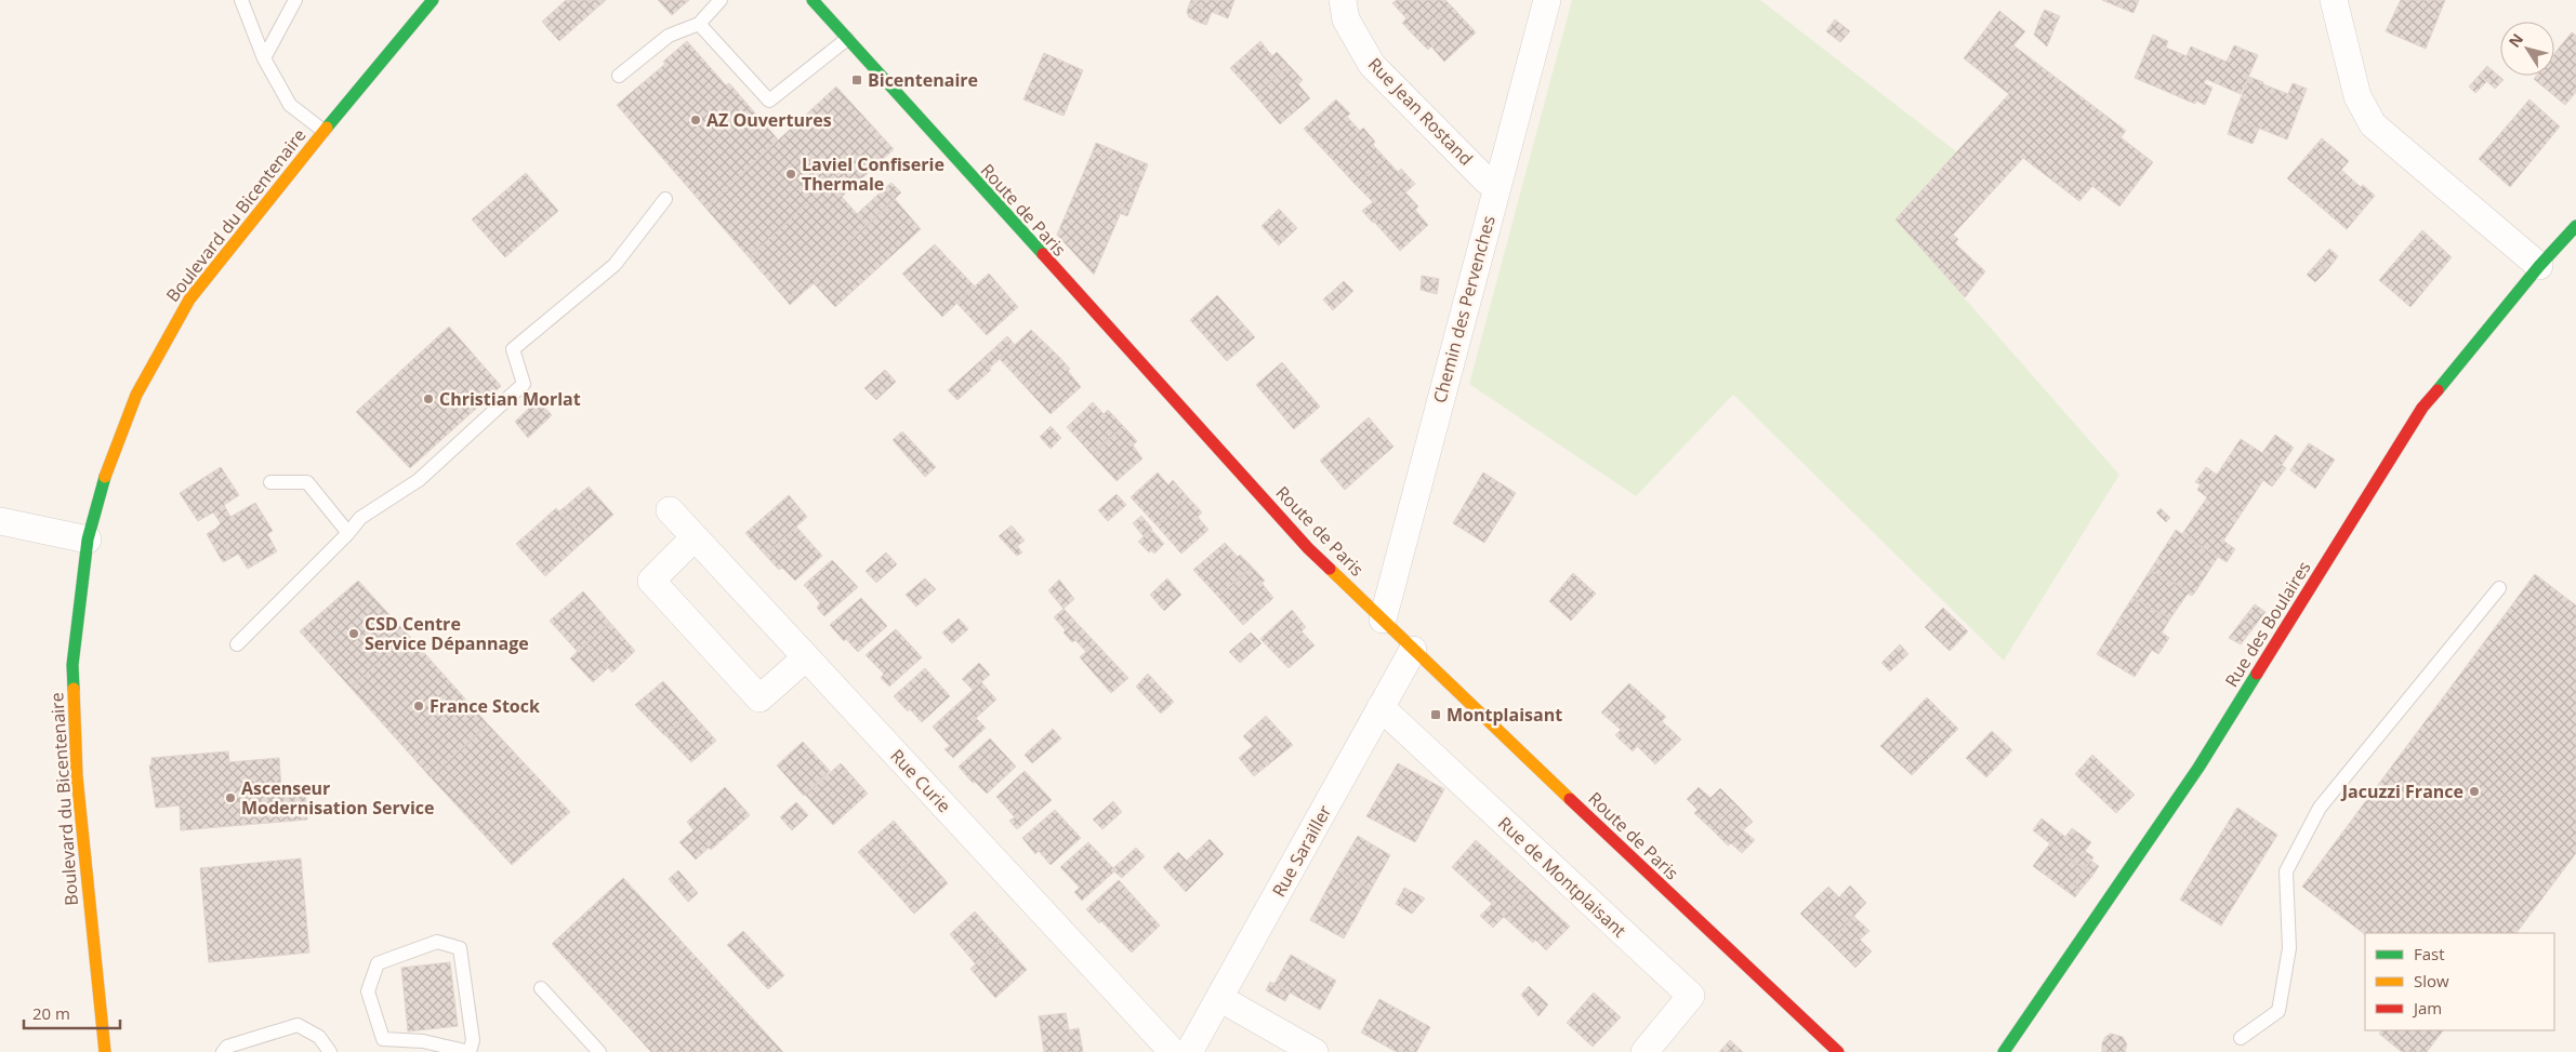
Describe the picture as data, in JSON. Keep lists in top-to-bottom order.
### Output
{
  "streets": {
    "main road": ["Route de Paris", "Boulevard du Bicentenaire", "Rue des Boulaires"],
    "street": [
      "Rue Jean Rostand",
      "Chemin des Pervenches",
      "Rue Curie",
      "Rue Sarailler",
      "Rue de Montplaisant"
    ]
  },
  "crossings": [
    ["Rue Jean Rostand", "Chemin des Pervenches"],
    ["Route de Paris", "Chemin des Pervenches"],
    ["Route de Paris", "Rue Sarailler"],
    ["Rue Sarailler", "Rue de Montplaisant"]
  ],
  "places": {
    "transit": ["Bicentenaire", "Montplaisant"],
    "other": [
      "AZ Ouvertures",
      "Laviel Confiserie Thermale",
      "Christian Morlat",
      "CSD Centre Service Dépannage",
      "France Stock",
      "Jacuzzi France",
      "Ascenseur Modernisation Service"
    ]
  },
  "legend": ["Fast", "Slow", "Jam"],
  "scale_bar": "20 m",
  "north": "top left"
}
